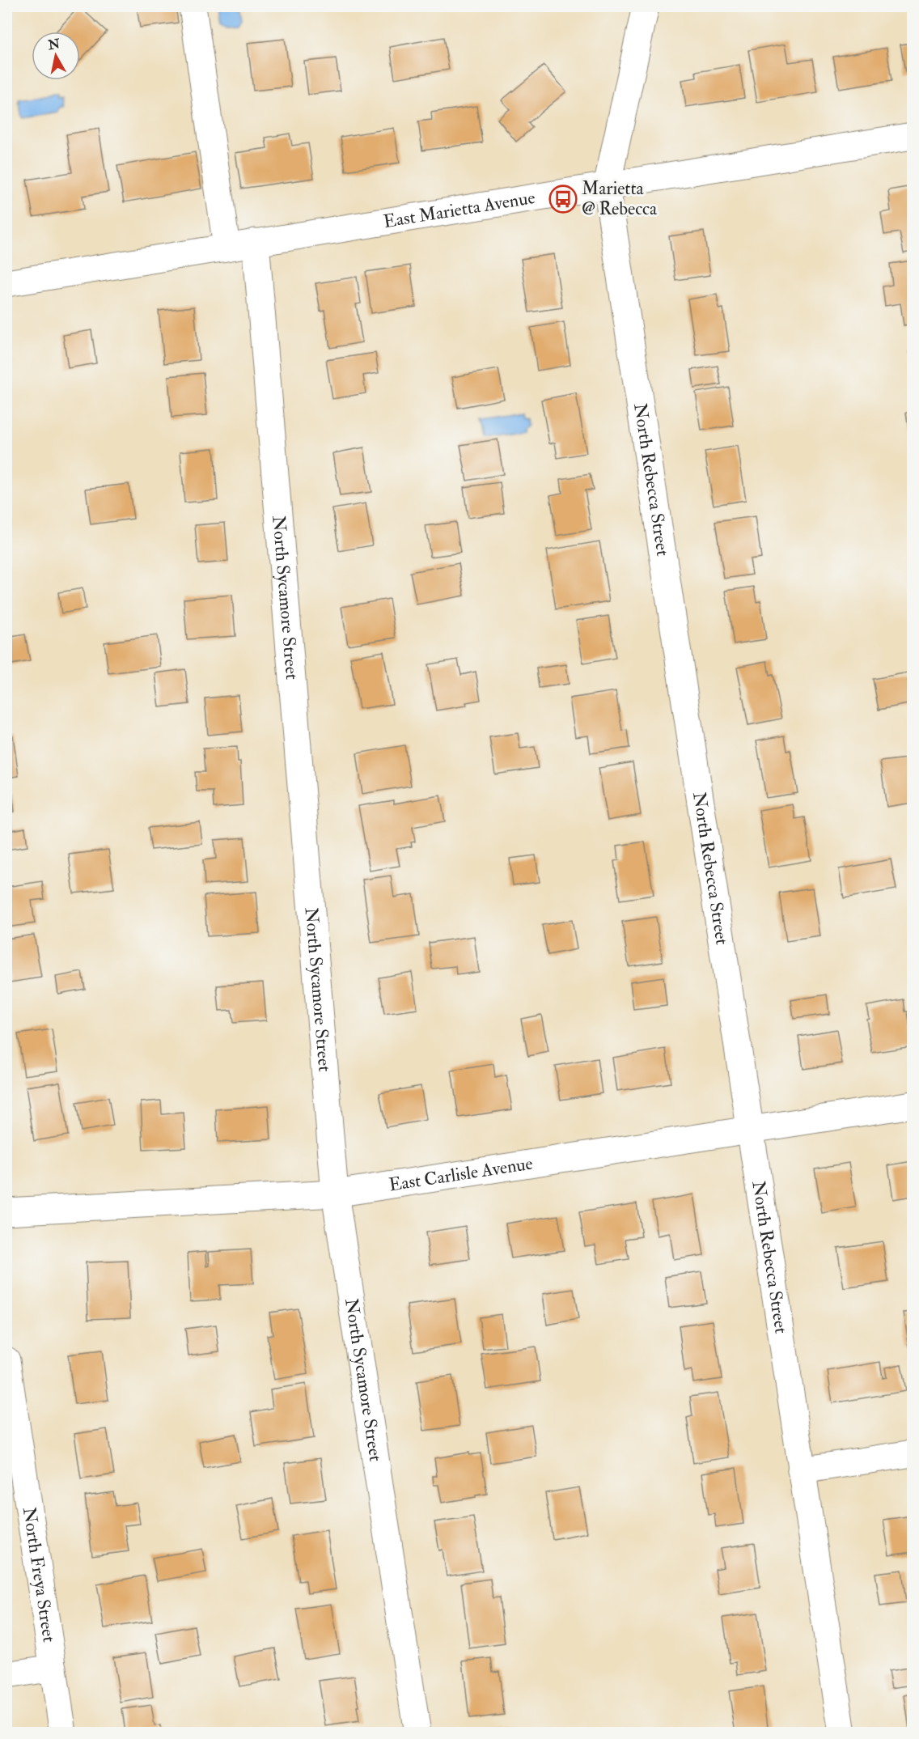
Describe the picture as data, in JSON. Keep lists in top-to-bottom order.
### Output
{
  "streets": {
    "street": [
      "East Marietta Avenue",
      "North Rebecca Street",
      "North Sycamore Street",
      "East Carlisle Avenue",
      "North Freya Street"
    ]
  },
  "crossings": [
    ["East Marietta Avenue", "North Rebecca Street"],
    ["East Marietta Avenue", "North Sycamore Street"],
    ["North Rebecca Street", "East Carlisle Avenue"],
    ["North Sycamore Street", "East Carlisle Avenue"]
  ],
  "places": {
    "bus stop": ["Marietta @ Rebecca"]
  },
  "north": "top"
}
